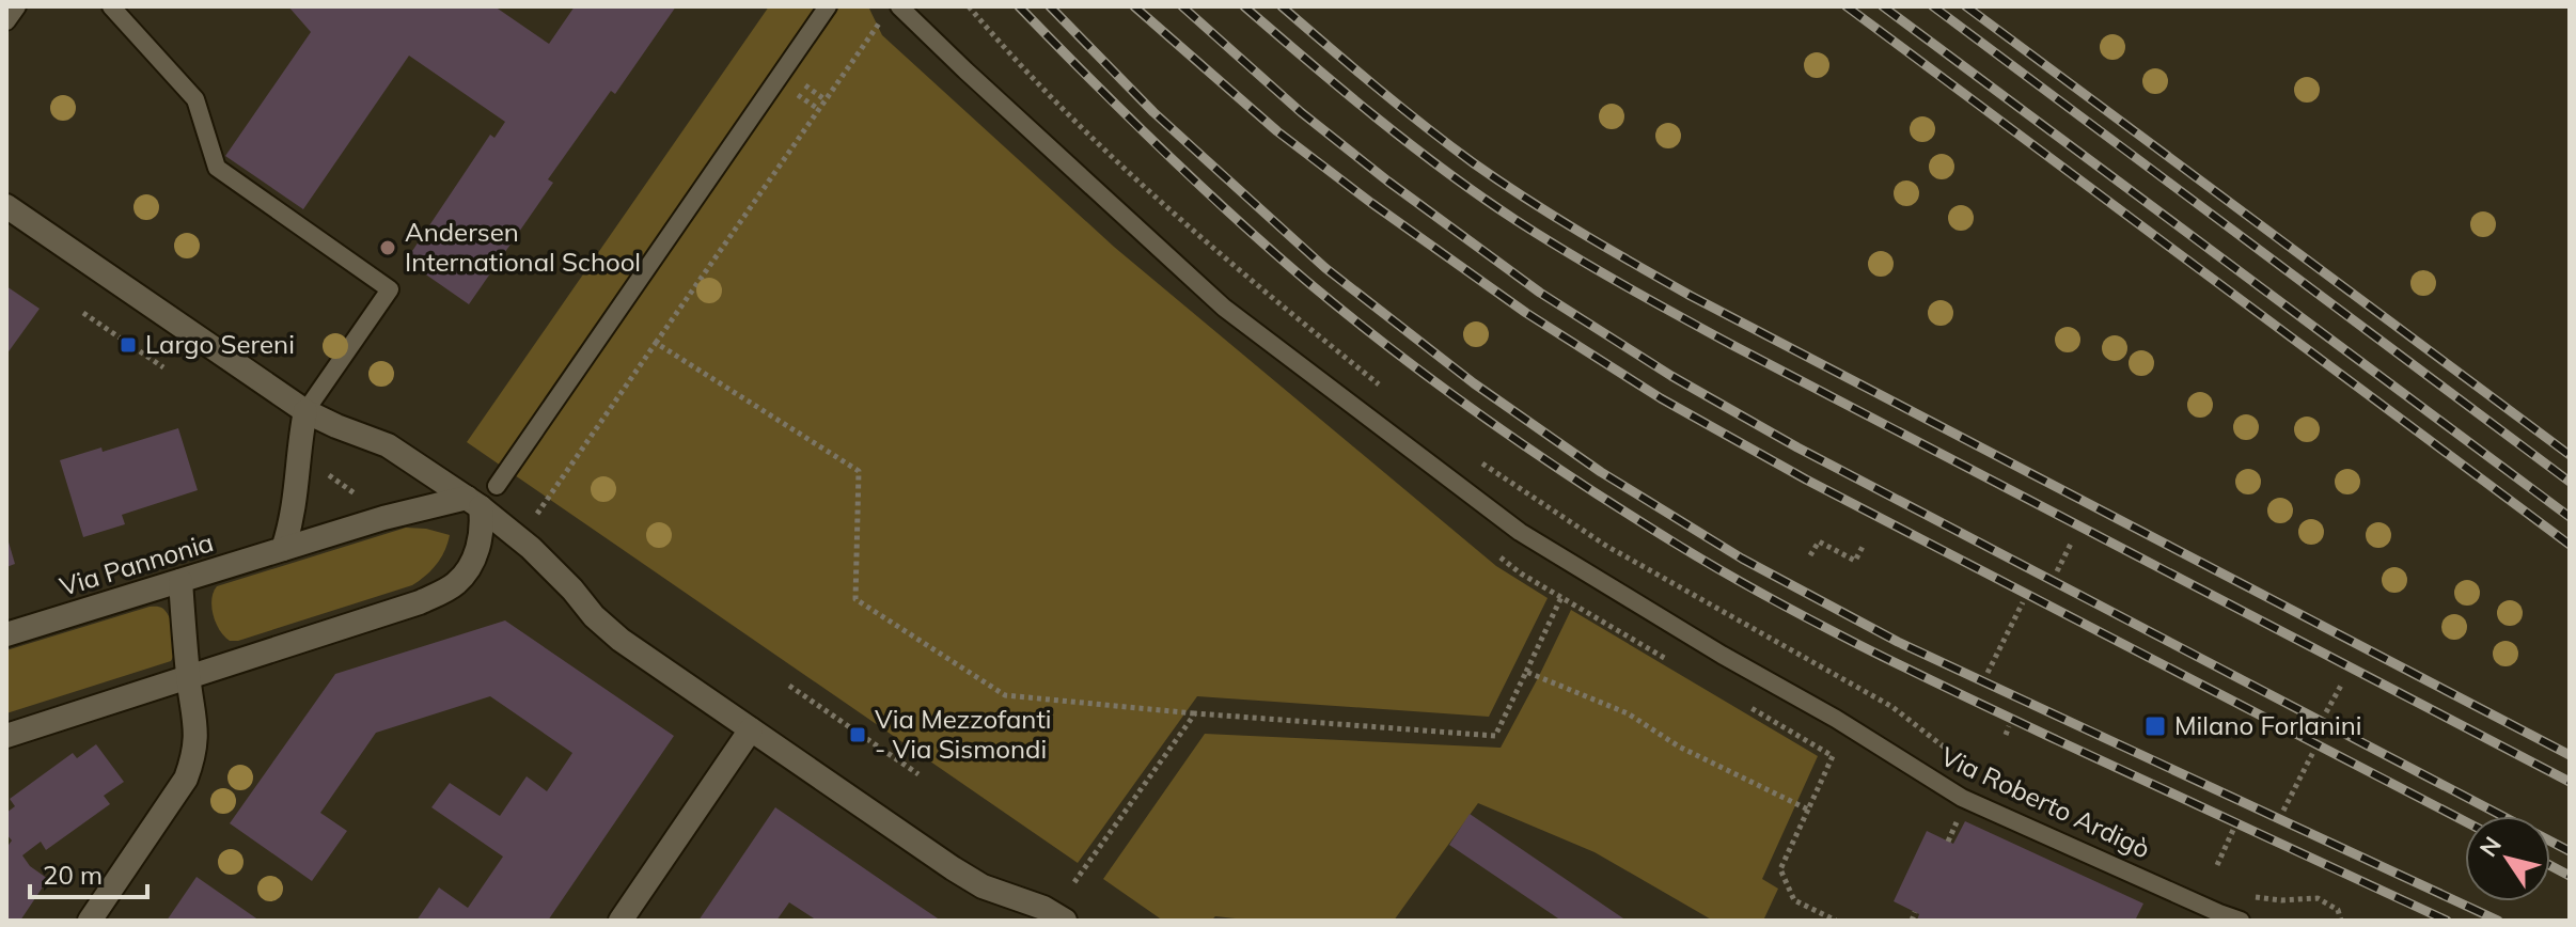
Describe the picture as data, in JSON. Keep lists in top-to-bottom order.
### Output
{
  "streets": {
    "street": ["Via Pannonia"],
    "lane": ["Via Roberto Ardigò"]
  },
  "places": {
    "other": ["Andersen International School"],
    "transit": ["Largo Sereni", "Milano Forlanini", "Via Mezzofanti - Via Sismondi"]
  },
  "scale_bar": "20 m",
  "north": "top left"
}
